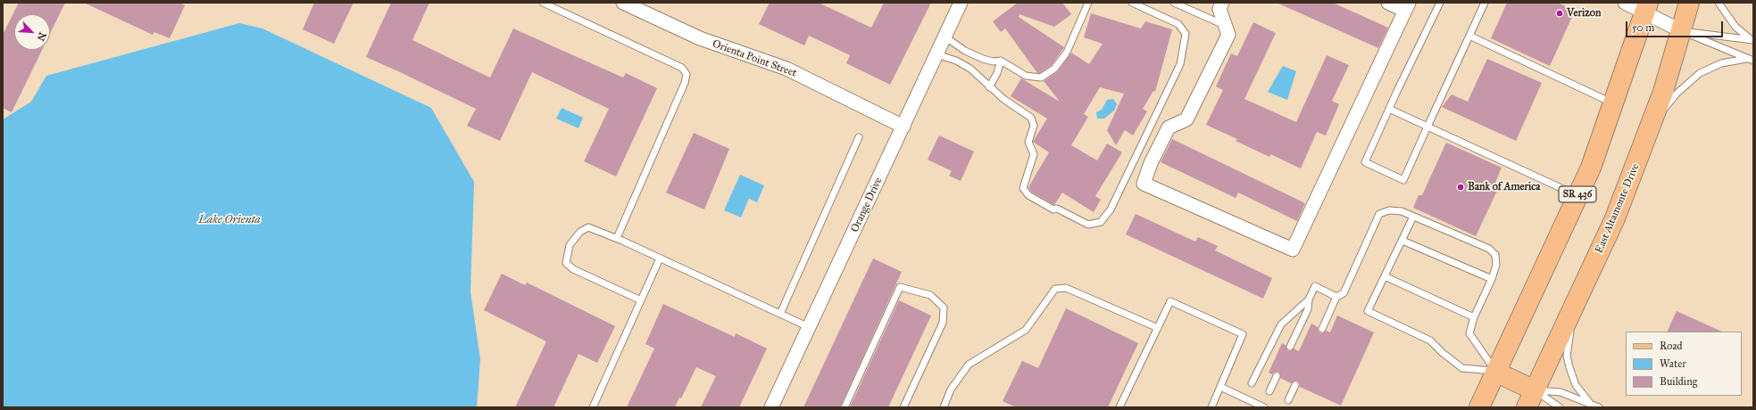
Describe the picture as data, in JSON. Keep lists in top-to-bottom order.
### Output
{
  "streets": {
    "main road": ["SR 436", "East Altamonte Drive"],
    "street": ["Orienta Point Street", "Orange Drive"]
  },
  "crossings": [
    ["Orienta Point Street", "Orange Drive"]
  ],
  "water": ["Lake Orienta"],
  "places": ["Verizon", "Bank of America"],
  "legend": ["Road", "Water", "Building"],
  "scale_bar": "50 m",
  "north": "bottom right"
}
